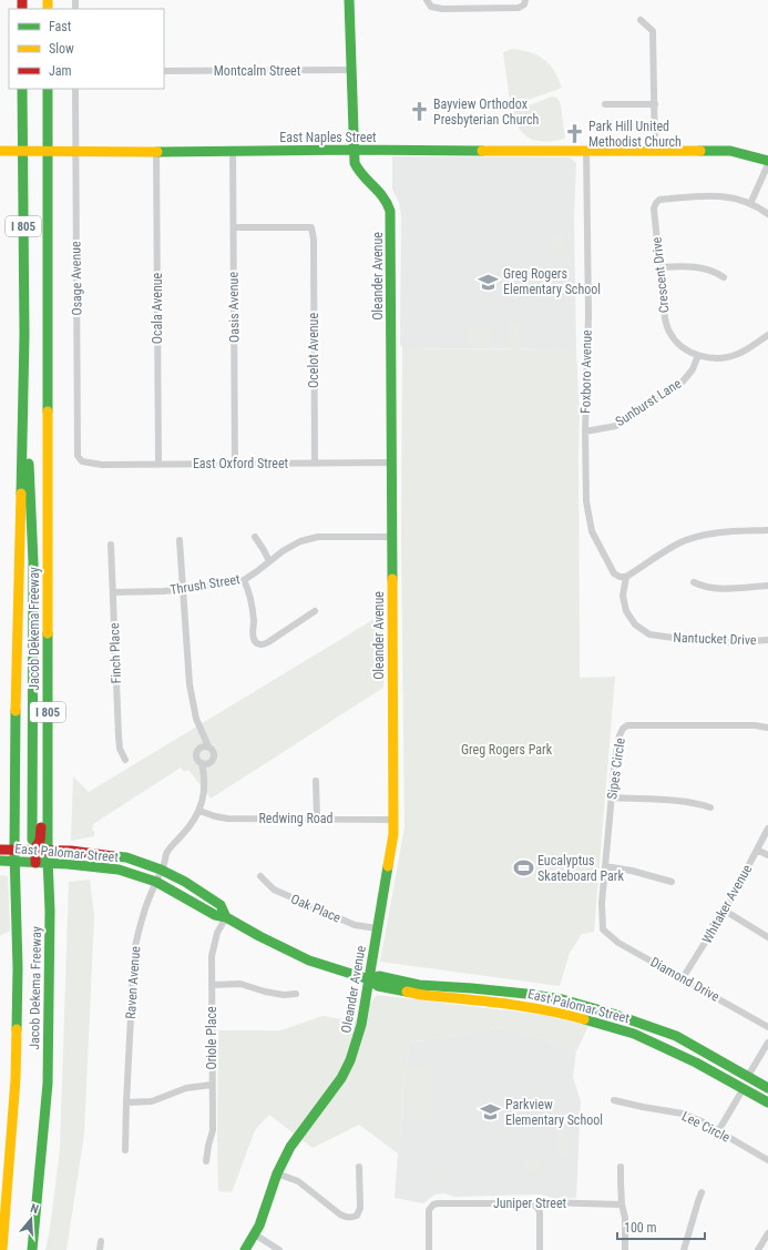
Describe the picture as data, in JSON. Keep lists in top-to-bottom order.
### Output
{
  "streets": {
    "main road": [
      "East Naples Street",
      "I 805",
      "Oleander Avenue",
      "Jacob Dekema Freeway",
      "East Palomar Street"
    ],
    "street": [
      "Montcalm Street",
      "Crescent Drive",
      "Osage Avenue",
      "Oasis Avenue",
      "Ocala Avenue",
      "Ocelot Avenue",
      "Foxboro Avenue",
      "Sunburst Lane",
      "East Oxford Street",
      "Thrush Street",
      "Nantucket Drive",
      "Finch Place",
      "Sipes Circle",
      "Redwing Road",
      "Whitaker Avenue",
      "Oak Place",
      "Diamond Drive",
      "Raven Avenue",
      "Oriole Place",
      "Lee Circle",
      "Juniper Street"
    ]
  },
  "crossings": [
    ["Montcalm Street", "Oleander Avenue"],
    ["East Naples Street", "Oleander Avenue"],
    ["East Naples Street", "Osage Avenue"],
    ["East Naples Street", "Oasis Avenue"],
    ["East Naples Street", "Ocala Avenue"],
    ["East Naples Street", "Foxboro Avenue"],
    ["Crescent Drive", "Sunburst Lane"],
    ["Oleander Avenue", "East Oxford Street"],
    ["Oleander Avenue", "Thrush Street"],
    ["Oleander Avenue", "Redwing Road"],
    ["Oleander Avenue", "East Palomar Street"],
    ["Oleander Avenue", "Oak Place"],
    ["Osage Avenue", "East Oxford Street"],
    ["Oasis Avenue", "Ocelot Avenue"],
    ["Oasis Avenue", "East Oxford Street"],
    ["Ocala Avenue", "East Oxford Street"],
    ["Ocelot Avenue", "East Oxford Street"],
    ["Foxboro Avenue", "Sunburst Lane"],
    ["Foxboro Avenue", "Nantucket Drive"],
    ["Thrush Street", "Finch Place"],
    ["Sipes Circle", "Diamond Drive"],
    ["Redwing Road", "Raven Avenue"],
    ["East Palomar Street", "Raven Avenue"],
    ["East Palomar Street", "Oriole Place"],
    ["Whitaker Avenue", "Diamond Drive"]
  ],
  "parks": ["Greg Rogers Park"],
  "places": {
    "church": ["Bayview Orthodox Presbyterian Church", "Park Hill United Methodist Church"],
    "school or university": ["Greg Rogers Elementary School", "Parkview Elementary School"],
    "sports": ["Eucalyptus Skateboard Park"]
  },
  "legend": ["Fast", "Slow", "Jam"],
  "scale_bar": "100 m",
  "north": "top"
}
